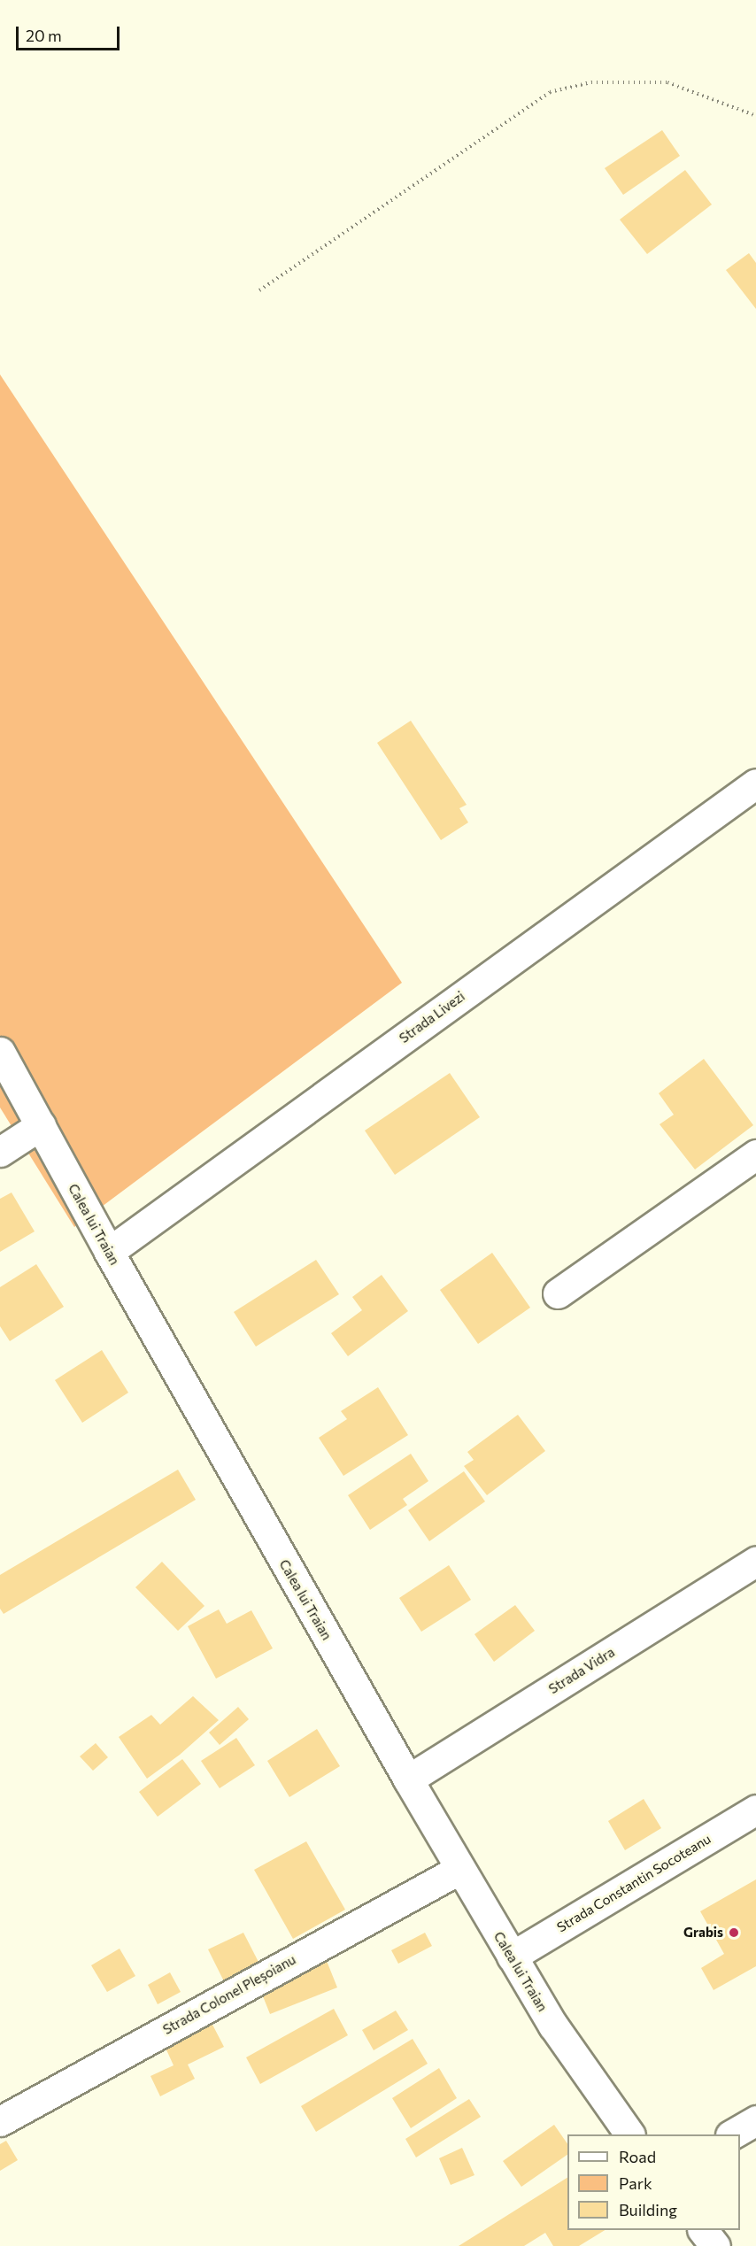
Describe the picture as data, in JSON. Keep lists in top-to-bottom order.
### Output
{
  "streets": {
    "main road": [
      "Strada Livezi",
      "Calea lui Traian",
      "Strada Vidra",
      "Strada Constantin Socoteanu",
      "Strada Colonel Pleșoianu"
    ]
  },
  "crossings": [
    ["Strada Livezi", "Calea lui Traian"],
    ["Calea lui Traian", "Strada Vidra"],
    ["Calea lui Traian", "Strada Constantin Socoteanu"],
    ["Calea lui Traian", "Strada Colonel Pleșoianu"]
  ],
  "places": ["Grabis"],
  "legend": ["Road", "Park", "Building"],
  "scale_bar": "20 m"
}
